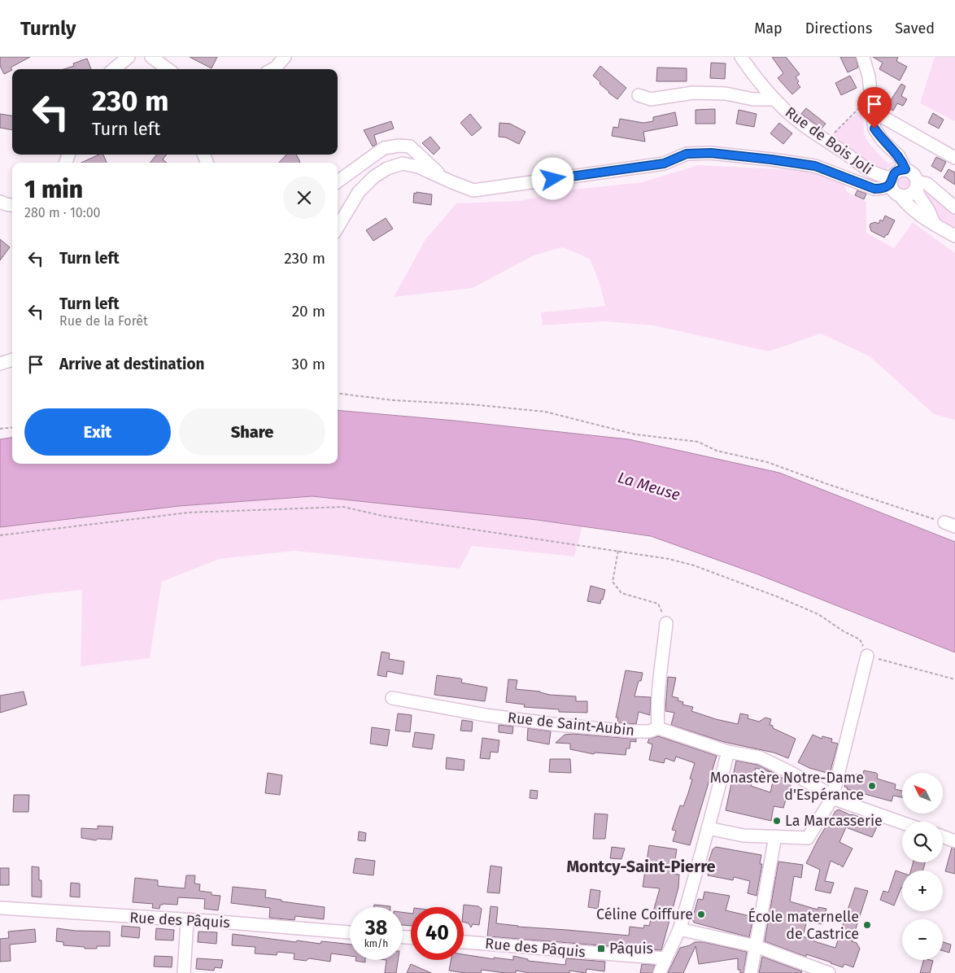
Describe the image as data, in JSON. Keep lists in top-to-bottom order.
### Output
{
  "streets": {
    "street": ["Rue de Bois Joli", "Rue de Saint-Aubin", "Rue des Pâquis"]
  },
  "districts": ["Montcy-Saint-Pierre"],
  "water": ["La Meuse"],
  "places": {
    "other": [
      "Monastère Notre-Dame d'Espérance",
      "La Marcasserie",
      "Céline Coiffure",
      "École maternelle de Castrice"
    ],
    "transit": ["Pâquis"]
  },
  "north": "top left",
  "page": {
    "header": "Turnly",
    "nav": ["Map", "Directions", "Saved"],
    "turn": ["230 m", "Turn left"],
    "heading": ["1 min", "280 m · 10:00"],
    "list": [
      {
        "name": "Turn left",
        "value": "230 m"
      },
      {
        "name": "Turn left",
        "note": "Rue de la Forêt",
        "value": "20 m"
      },
      {
        "name": "Arrive at destination",
        "value": "30 m"
      }
    ],
    "buttons": ["Exit", "Share"],
    "map_buttons": ["+", "−"],
    "speed": "38 km/h",
    "limit": "40"
  }
}
